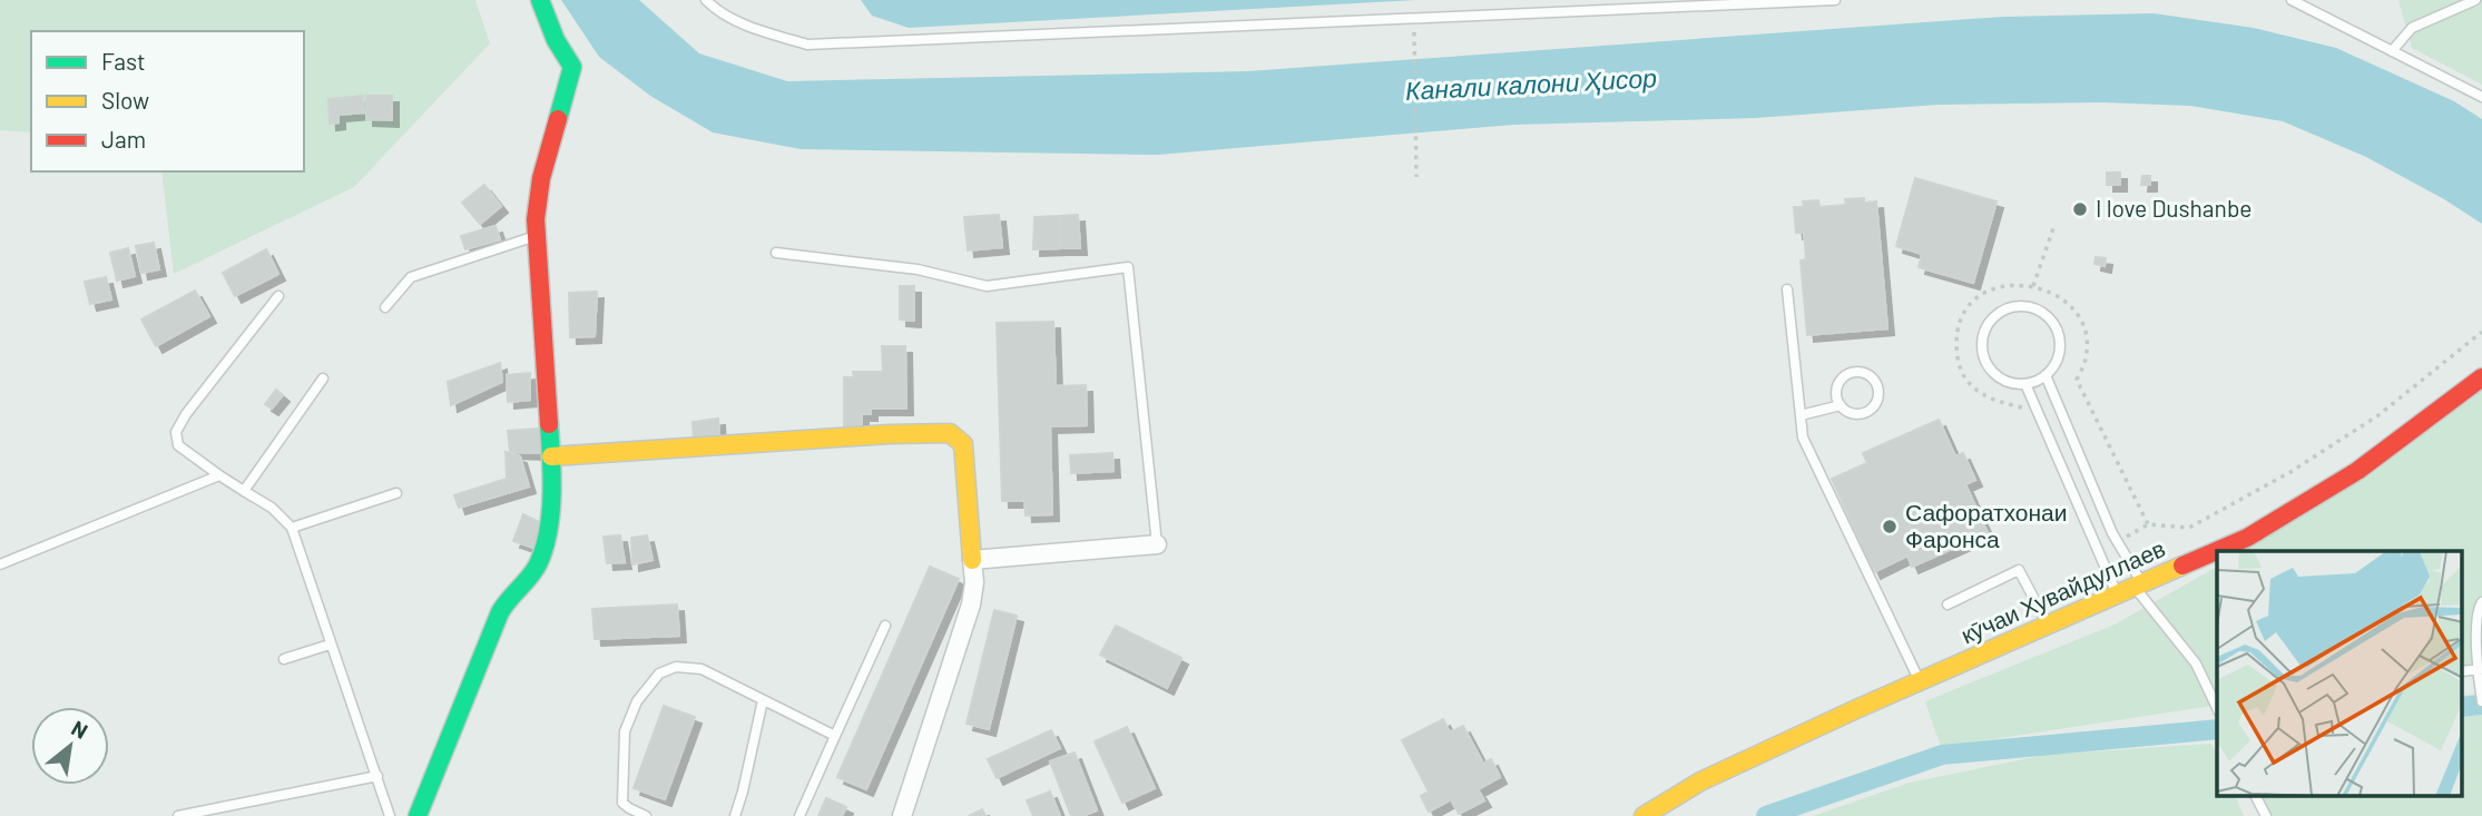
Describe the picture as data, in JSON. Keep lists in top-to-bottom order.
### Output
{
  "streets": {
    "street": ["кӯчаи Хувайдуллаев"]
  },
  "water": ["Канали калони Ҳисор"],
  "places": ["I love Dushanbe", "Сафоратхонаи Фаронса"],
  "legend": ["Fast", "Slow", "Jam"],
  "north": "top right"
}
